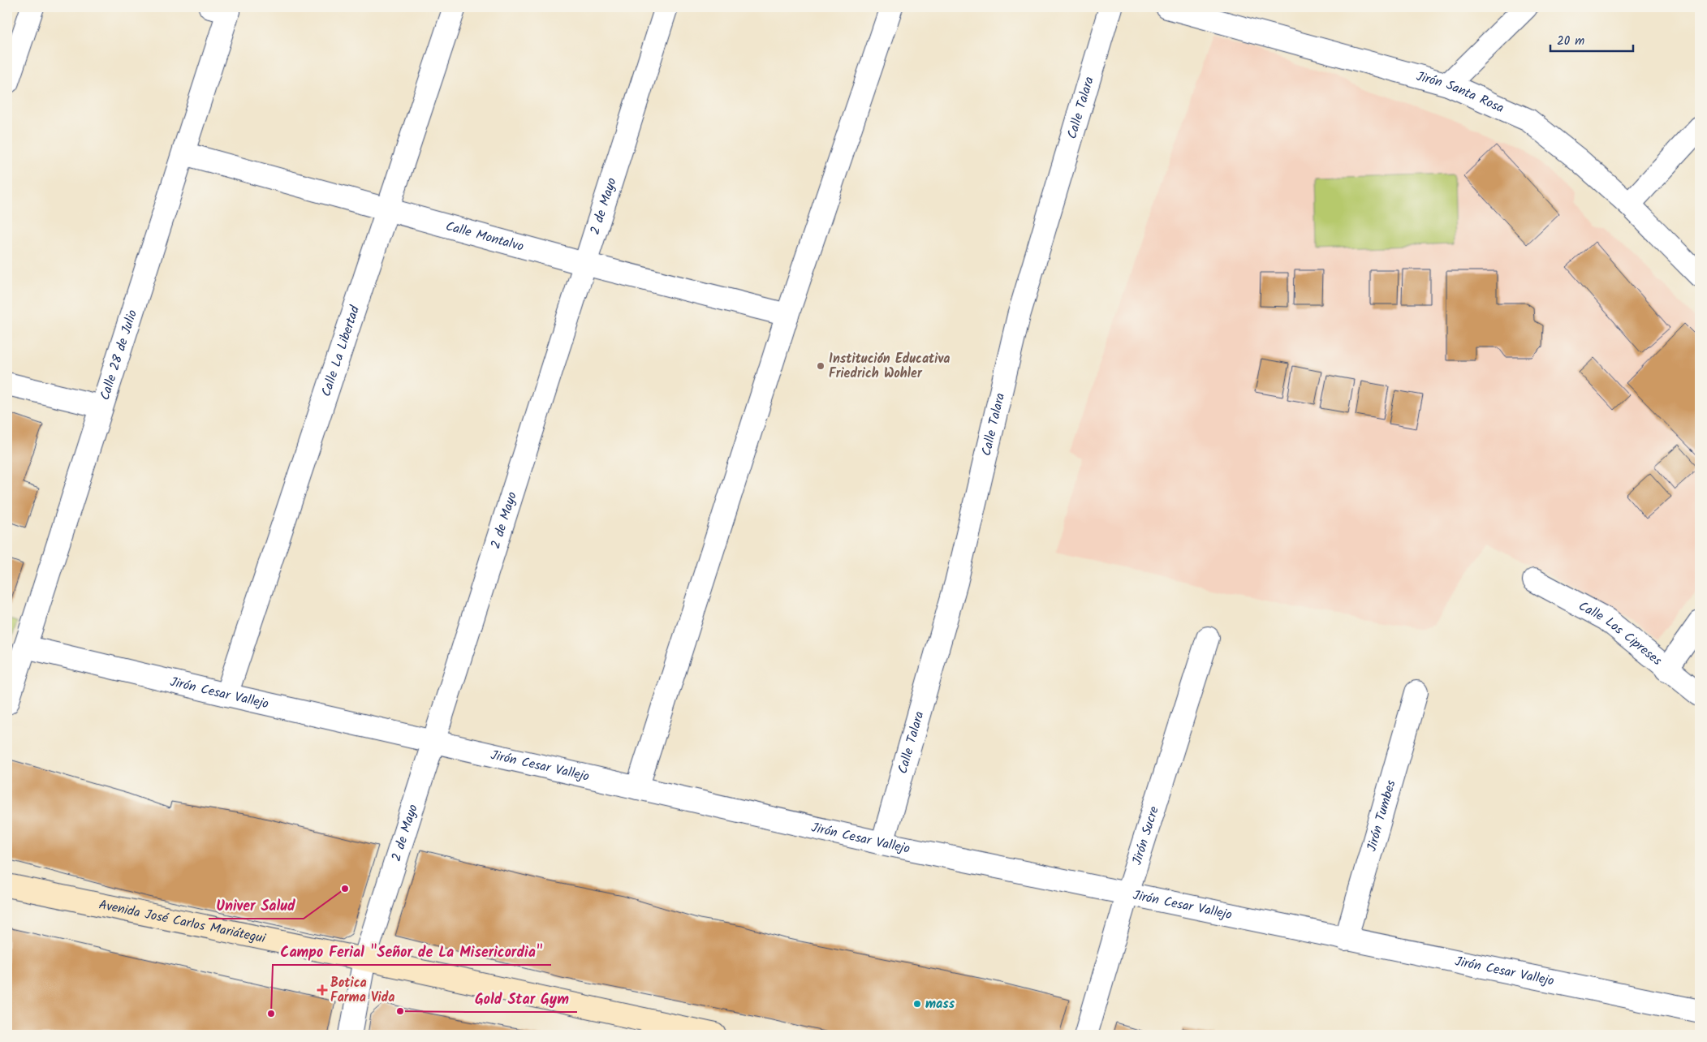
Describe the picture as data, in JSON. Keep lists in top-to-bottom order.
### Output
{
  "streets": {
    "main road": ["Avenida José Carlos Mariátegui"],
    "street": [
      "Jirón Santa Rosa",
      "Calle Talara",
      "2 de Mayo",
      "Calle Montalvo",
      "Calle La Libertad",
      "Calle 28 de Julio",
      "Calle Los Cipreses",
      "Jirón Cesar Vallejo",
      "Jirón Tumbes",
      "Jirón Sucre"
    ]
  },
  "crossings": [
    ["Calle Talara", "Jirón Cesar Vallejo"],
    ["2 de Mayo", "Calle Montalvo"],
    ["2 de Mayo", "Jirón Cesar Vallejo"],
    ["2 de Mayo", "Avenida José Carlos Mariátegui"],
    ["Calle Montalvo", "Calle La Libertad"],
    ["Calle Montalvo", "Calle 28 de Julio"],
    ["Calle La Libertad", "Jirón Cesar Vallejo"],
    ["Calle 28 de Julio", "Jirón Cesar Vallejo"],
    ["Jirón Cesar Vallejo", "Jirón Tumbes"],
    ["Jirón Cesar Vallejo", "Jirón Sucre"]
  ],
  "places": {
    "other": [
      "Institución Educativa Friedrich Wohler",
      "Univer Salud",
      "mass",
      "Gold Star Gym",
      "Campo Ferial \"Señor de La Misericordia\""
    ],
    "health": ["Botica Farma Vida"]
  },
  "scale_bar": "20 m"
}
